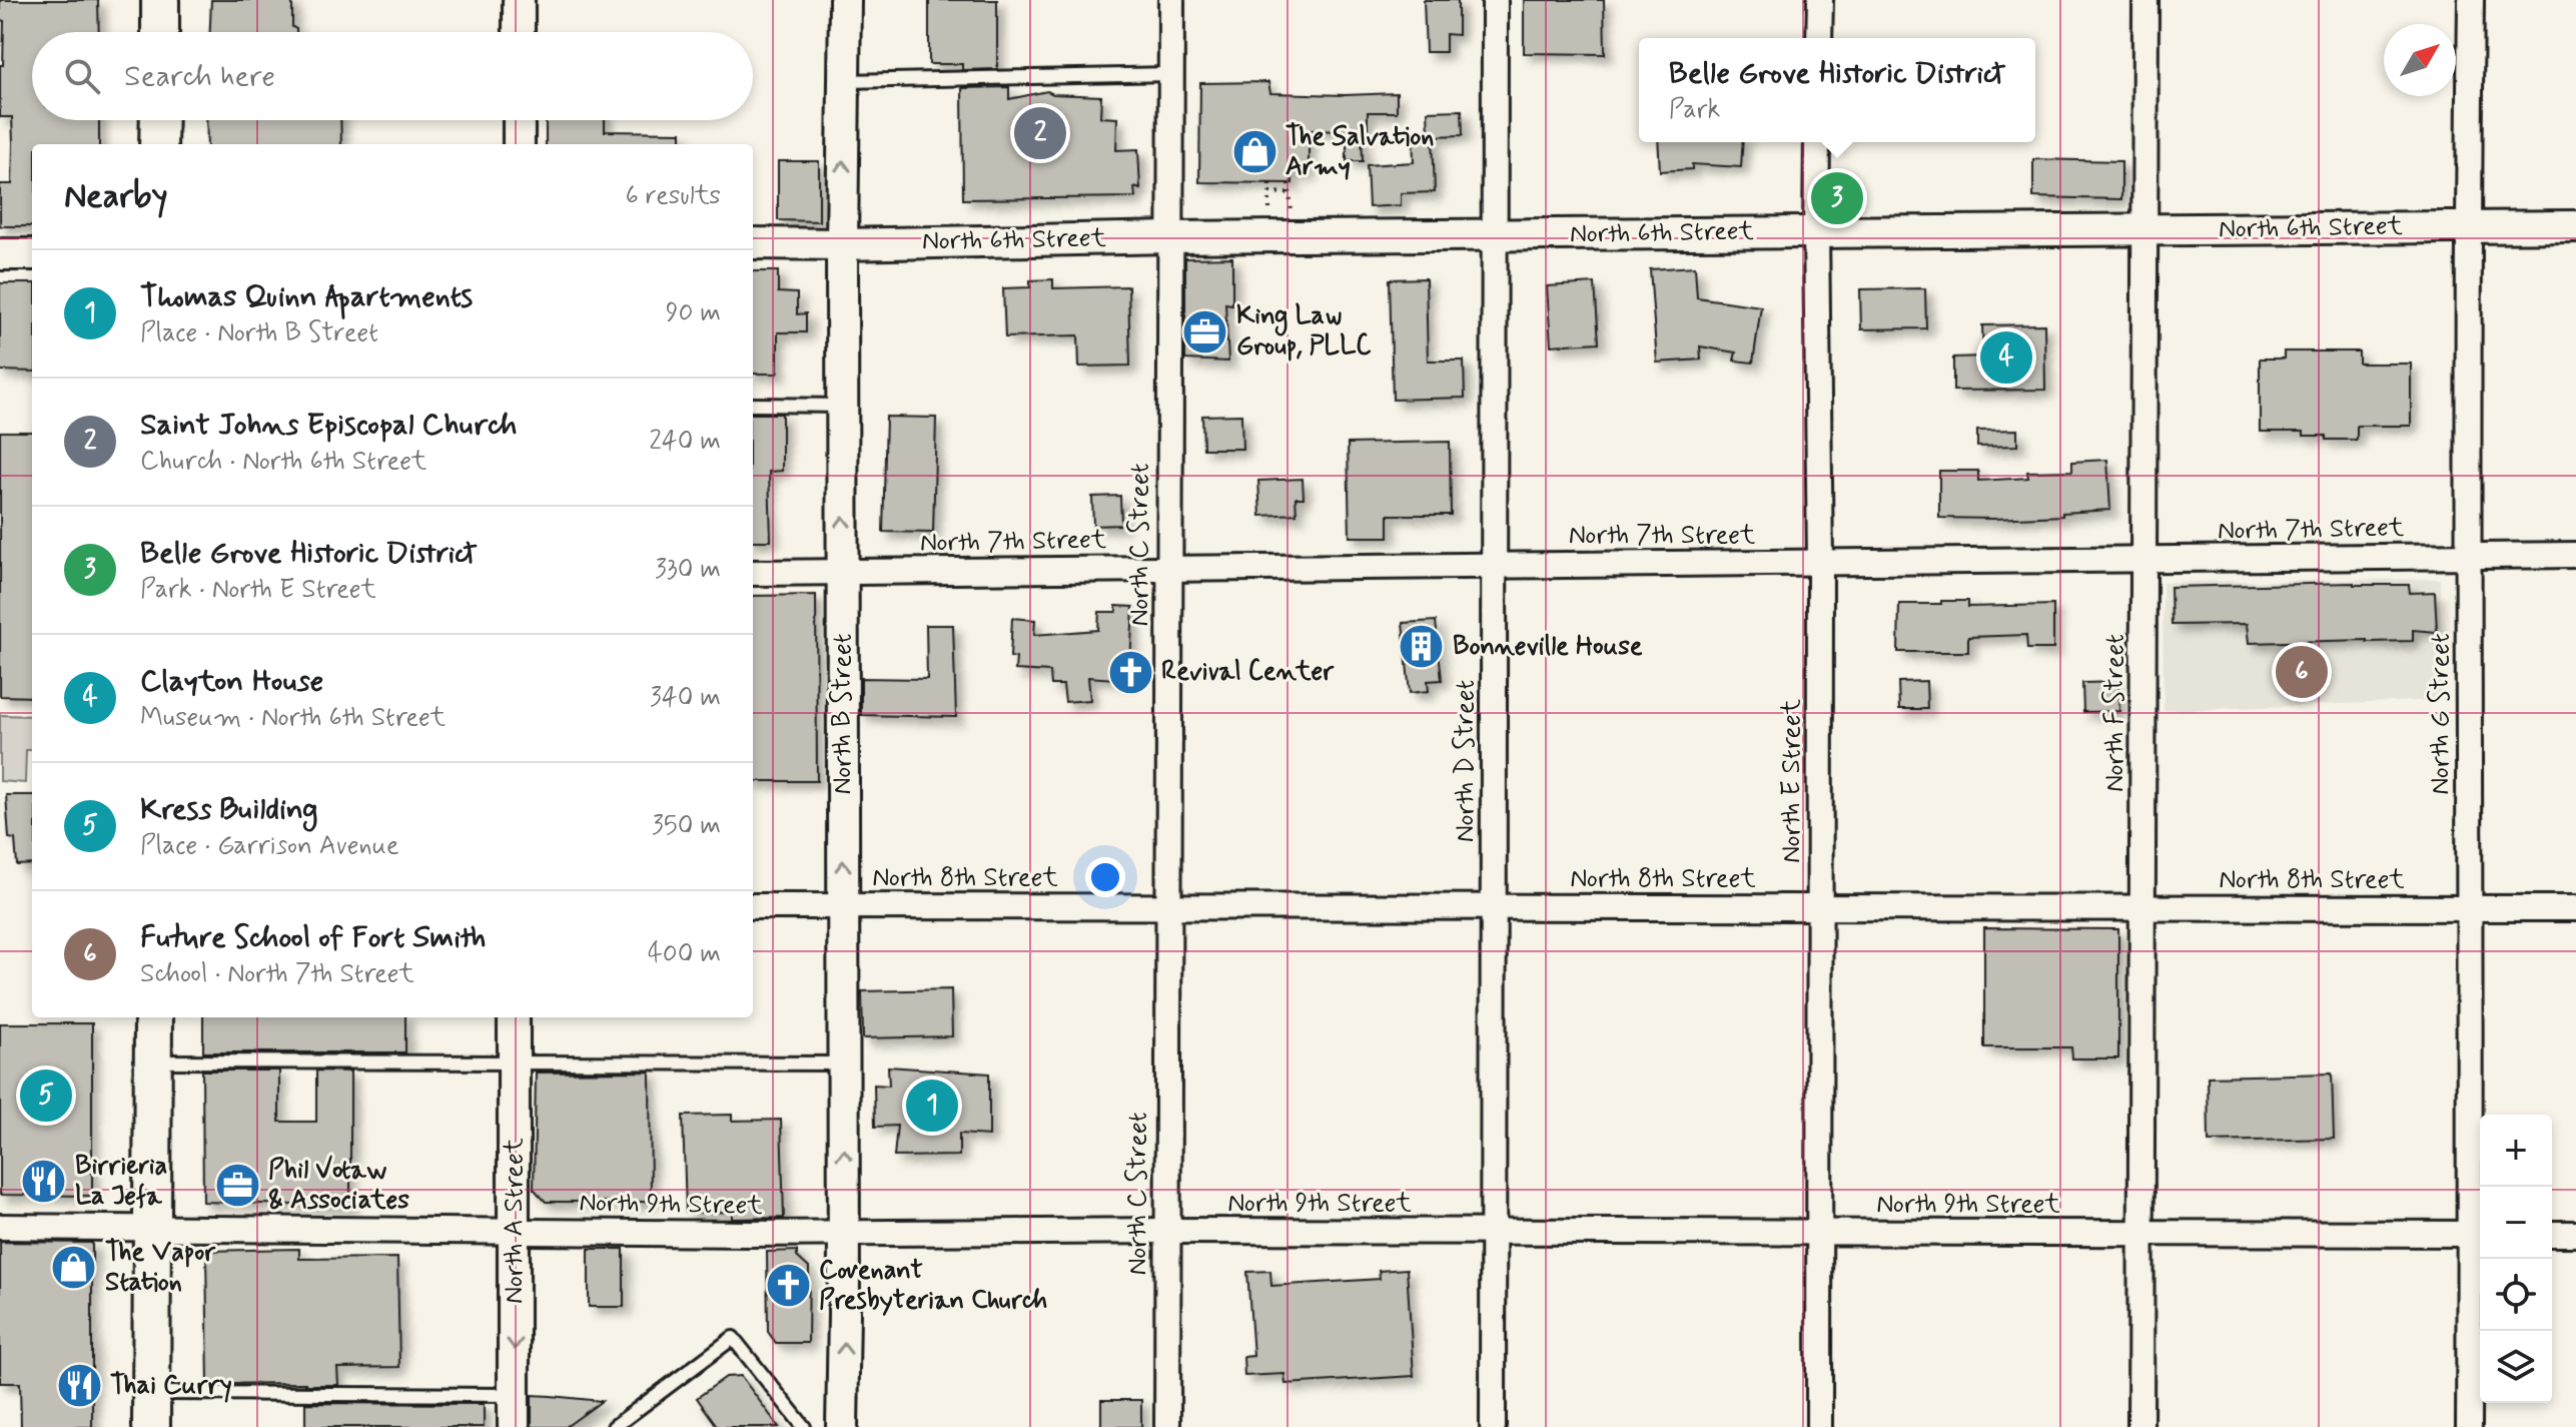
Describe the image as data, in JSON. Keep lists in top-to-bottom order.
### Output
{
  "streets": {
    "street": [
      "North 6th Street",
      "North 7th Street",
      "North C Street",
      "North F Street",
      "North B Street",
      "North G Street",
      "North D Street",
      "North E Street",
      "North 8th Street",
      "North 9th Street",
      "North A Street"
    ]
  },
  "crossings": [
    ["North 6th Street", "North C Street"],
    ["North 6th Street", "North F Street"],
    ["North 6th Street", "North B Street"],
    ["North 6th Street", "North G Street"],
    ["North 6th Street", "North D Street"],
    ["North 6th Street", "North E Street"],
    ["North 7th Street", "North C Street"],
    ["North 7th Street", "North F Street"],
    ["North 7th Street", "North B Street"],
    ["North 7th Street", "North G Street"],
    ["North 7th Street", "North D Street"],
    ["North 7th Street", "North E Street"],
    ["North C Street", "North 8th Street"],
    ["North C Street", "North 9th Street"],
    ["North F Street", "North 8th Street"],
    ["North F Street", "North 9th Street"],
    ["North B Street", "North 8th Street"],
    ["North B Street", "North 9th Street"],
    ["North G Street", "North 8th Street"],
    ["North G Street", "North 9th Street"],
    ["North D Street", "North 8th Street"],
    ["North D Street", "North 9th Street"],
    ["North E Street", "North 8th Street"],
    ["North E Street", "North 9th Street"],
    ["North 9th Street", "North A Street"]
  ],
  "one_way": ["North B Street", "North A Street"],
  "places": {
    "shop": ["The Salvation Army", "The Vapor Station"],
    "office": ["King Law Group, PLLC", "Phil Votaw & Associates"],
    "building": ["Bonneville House"],
    "church": ["Revival Center", "Covenant Presbyterian Church"],
    "restaurant": ["Birrieria La Jefa", "Thai Curry"]
  },
  "north": "top right",
  "page": {
    "search": "Search here",
    "popup": ["Belle Grove Historic District", "Park"],
    "pins": [
      "2",
      "3",
      "4",
      "6",
      "5",
      "1"
    ],
    "heading": ["Nearby", "6 results"],
    "list": [
      {
        "mark": "1",
        "name": "Thomas Quinn Apartments",
        "note": "Place · North B Street",
        "value": "90 m"
      },
      {
        "mark": "2",
        "name": "Saint Johns Episcopal Church",
        "note": "Church · North 6th Street",
        "value": "240 m"
      },
      {
        "mark": "3",
        "name": "Belle Grove Historic District",
        "note": "Park · North E Street",
        "value": "330 m"
      },
      {
        "mark": "4",
        "name": "Clayton House",
        "note": "Museum · North 6th Street",
        "value": "340 m"
      },
      {
        "mark": "5",
        "name": "Kress Building",
        "note": "Place · Garrison Avenue",
        "value": "350 m"
      },
      {
        "mark": "6",
        "name": "Future School of Fort Smith",
        "note": "School · North 7th Street",
        "value": "400 m"
      }
    ],
    "map_buttons": ["+", "−"]
  }
}
